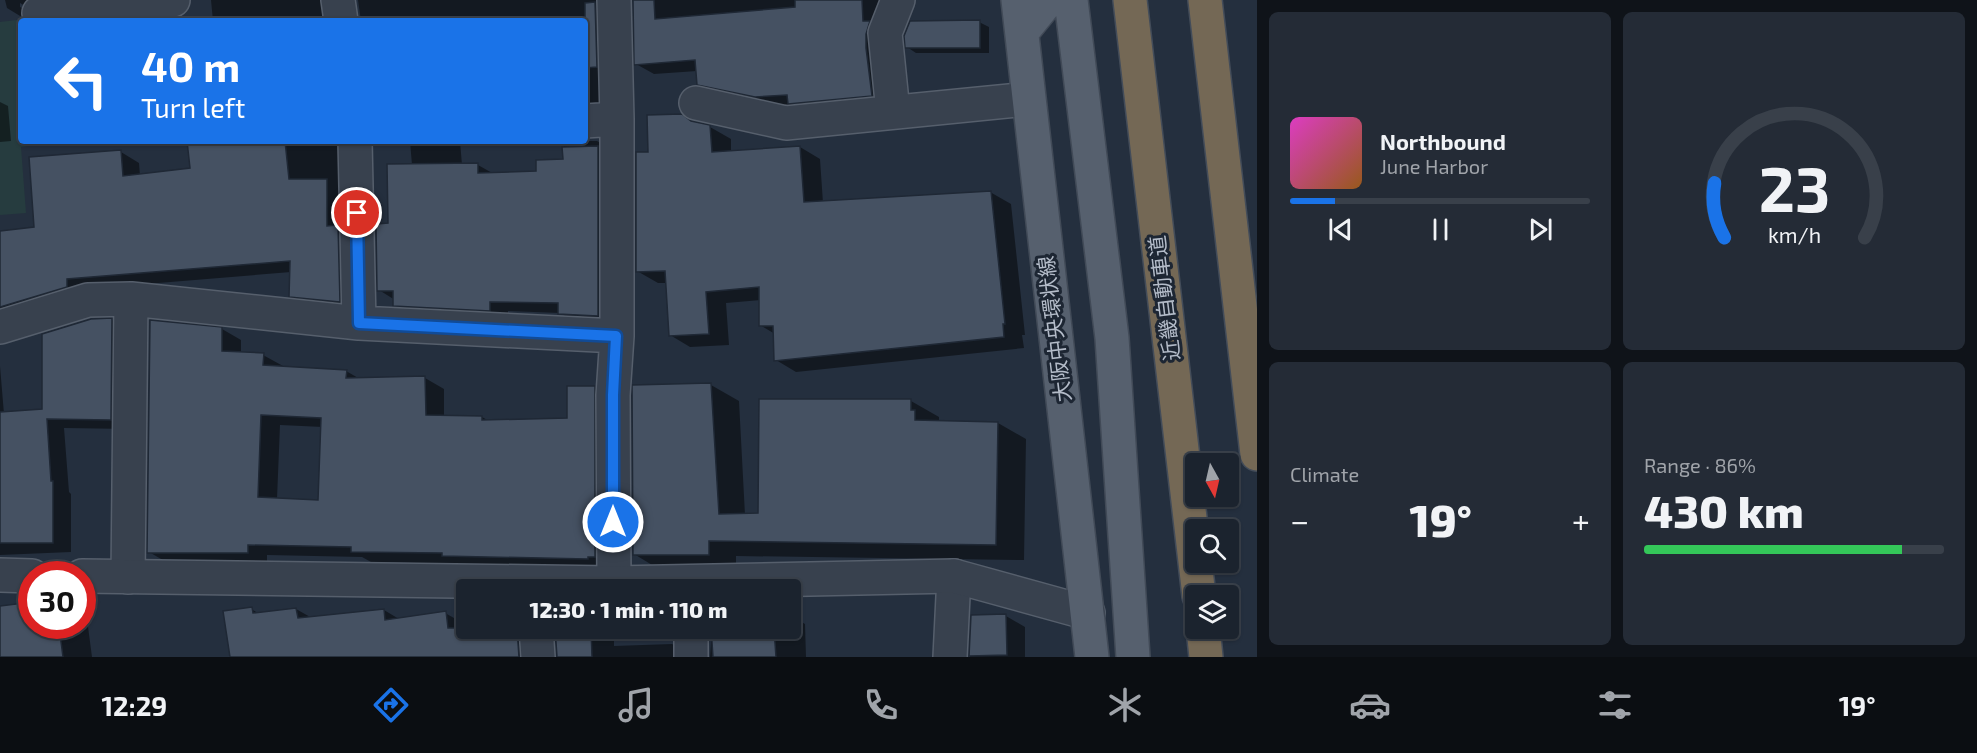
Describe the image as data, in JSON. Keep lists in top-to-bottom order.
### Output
{
  "streets": {
    "highway": ["近畿自動車道"],
    "main road": ["大阪中央環状線"]
  },
  "north": "bottom",
  "page": {
    "turn": ["40 m", "Turn left"],
    "song": ["Northbound", "June Harbor"],
    "tile": [
      "Climate",
      ["Range · 86%", "430 km"]
    ],
    "heat": ["−", "19°", "+"],
    "limit": "30",
    "trip": "12:30 · 1 min · 110 m",
    "tabs": ["12:29", "19°"],
    "gauge": ["23", "km/h"]
  }
}
